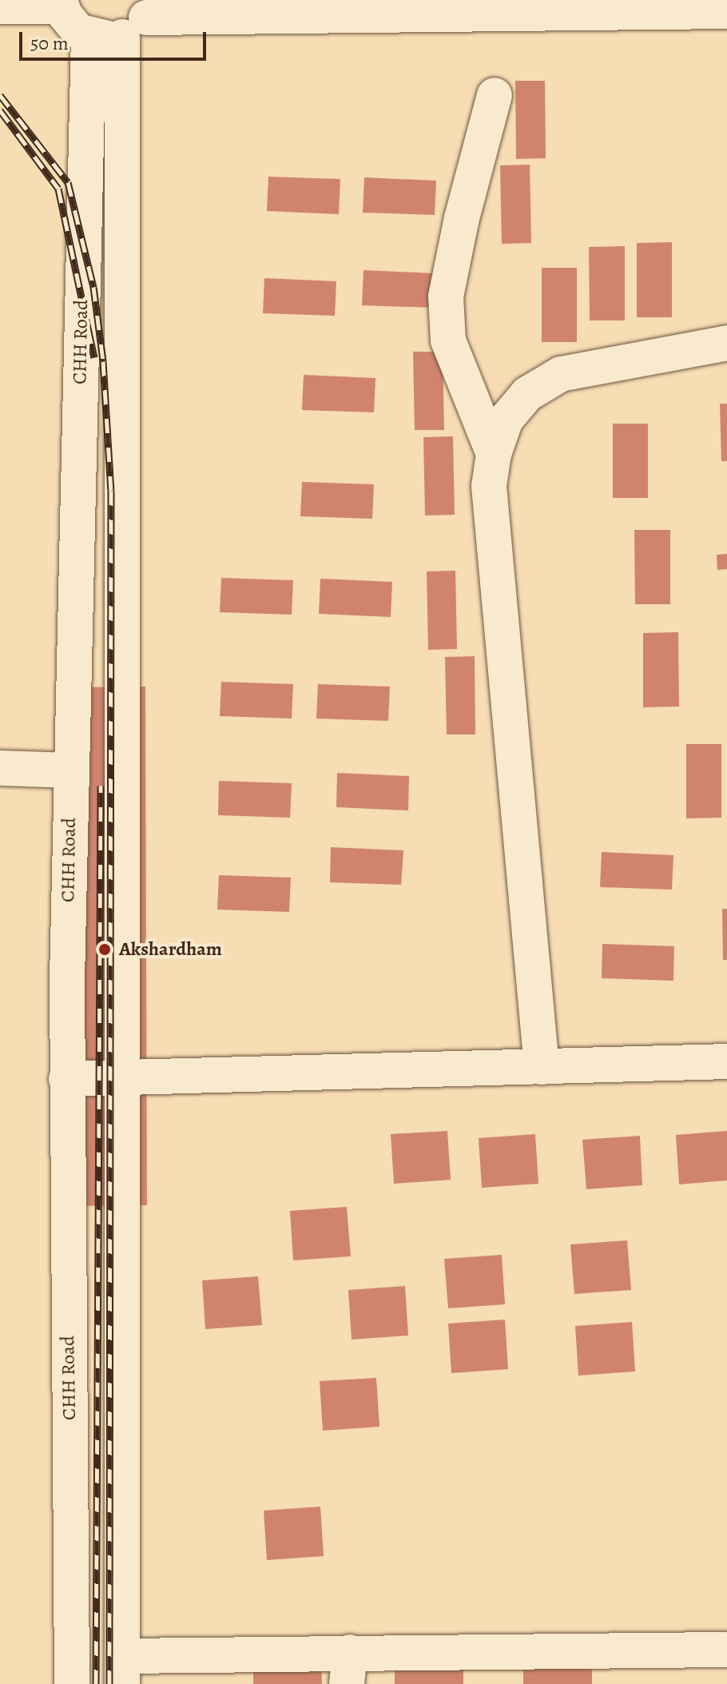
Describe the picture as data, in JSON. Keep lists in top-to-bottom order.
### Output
{
  "streets": {
    "street": ["CHH Road"]
  },
  "places": ["Akshardham"],
  "scale_bar": "50 m"
}
